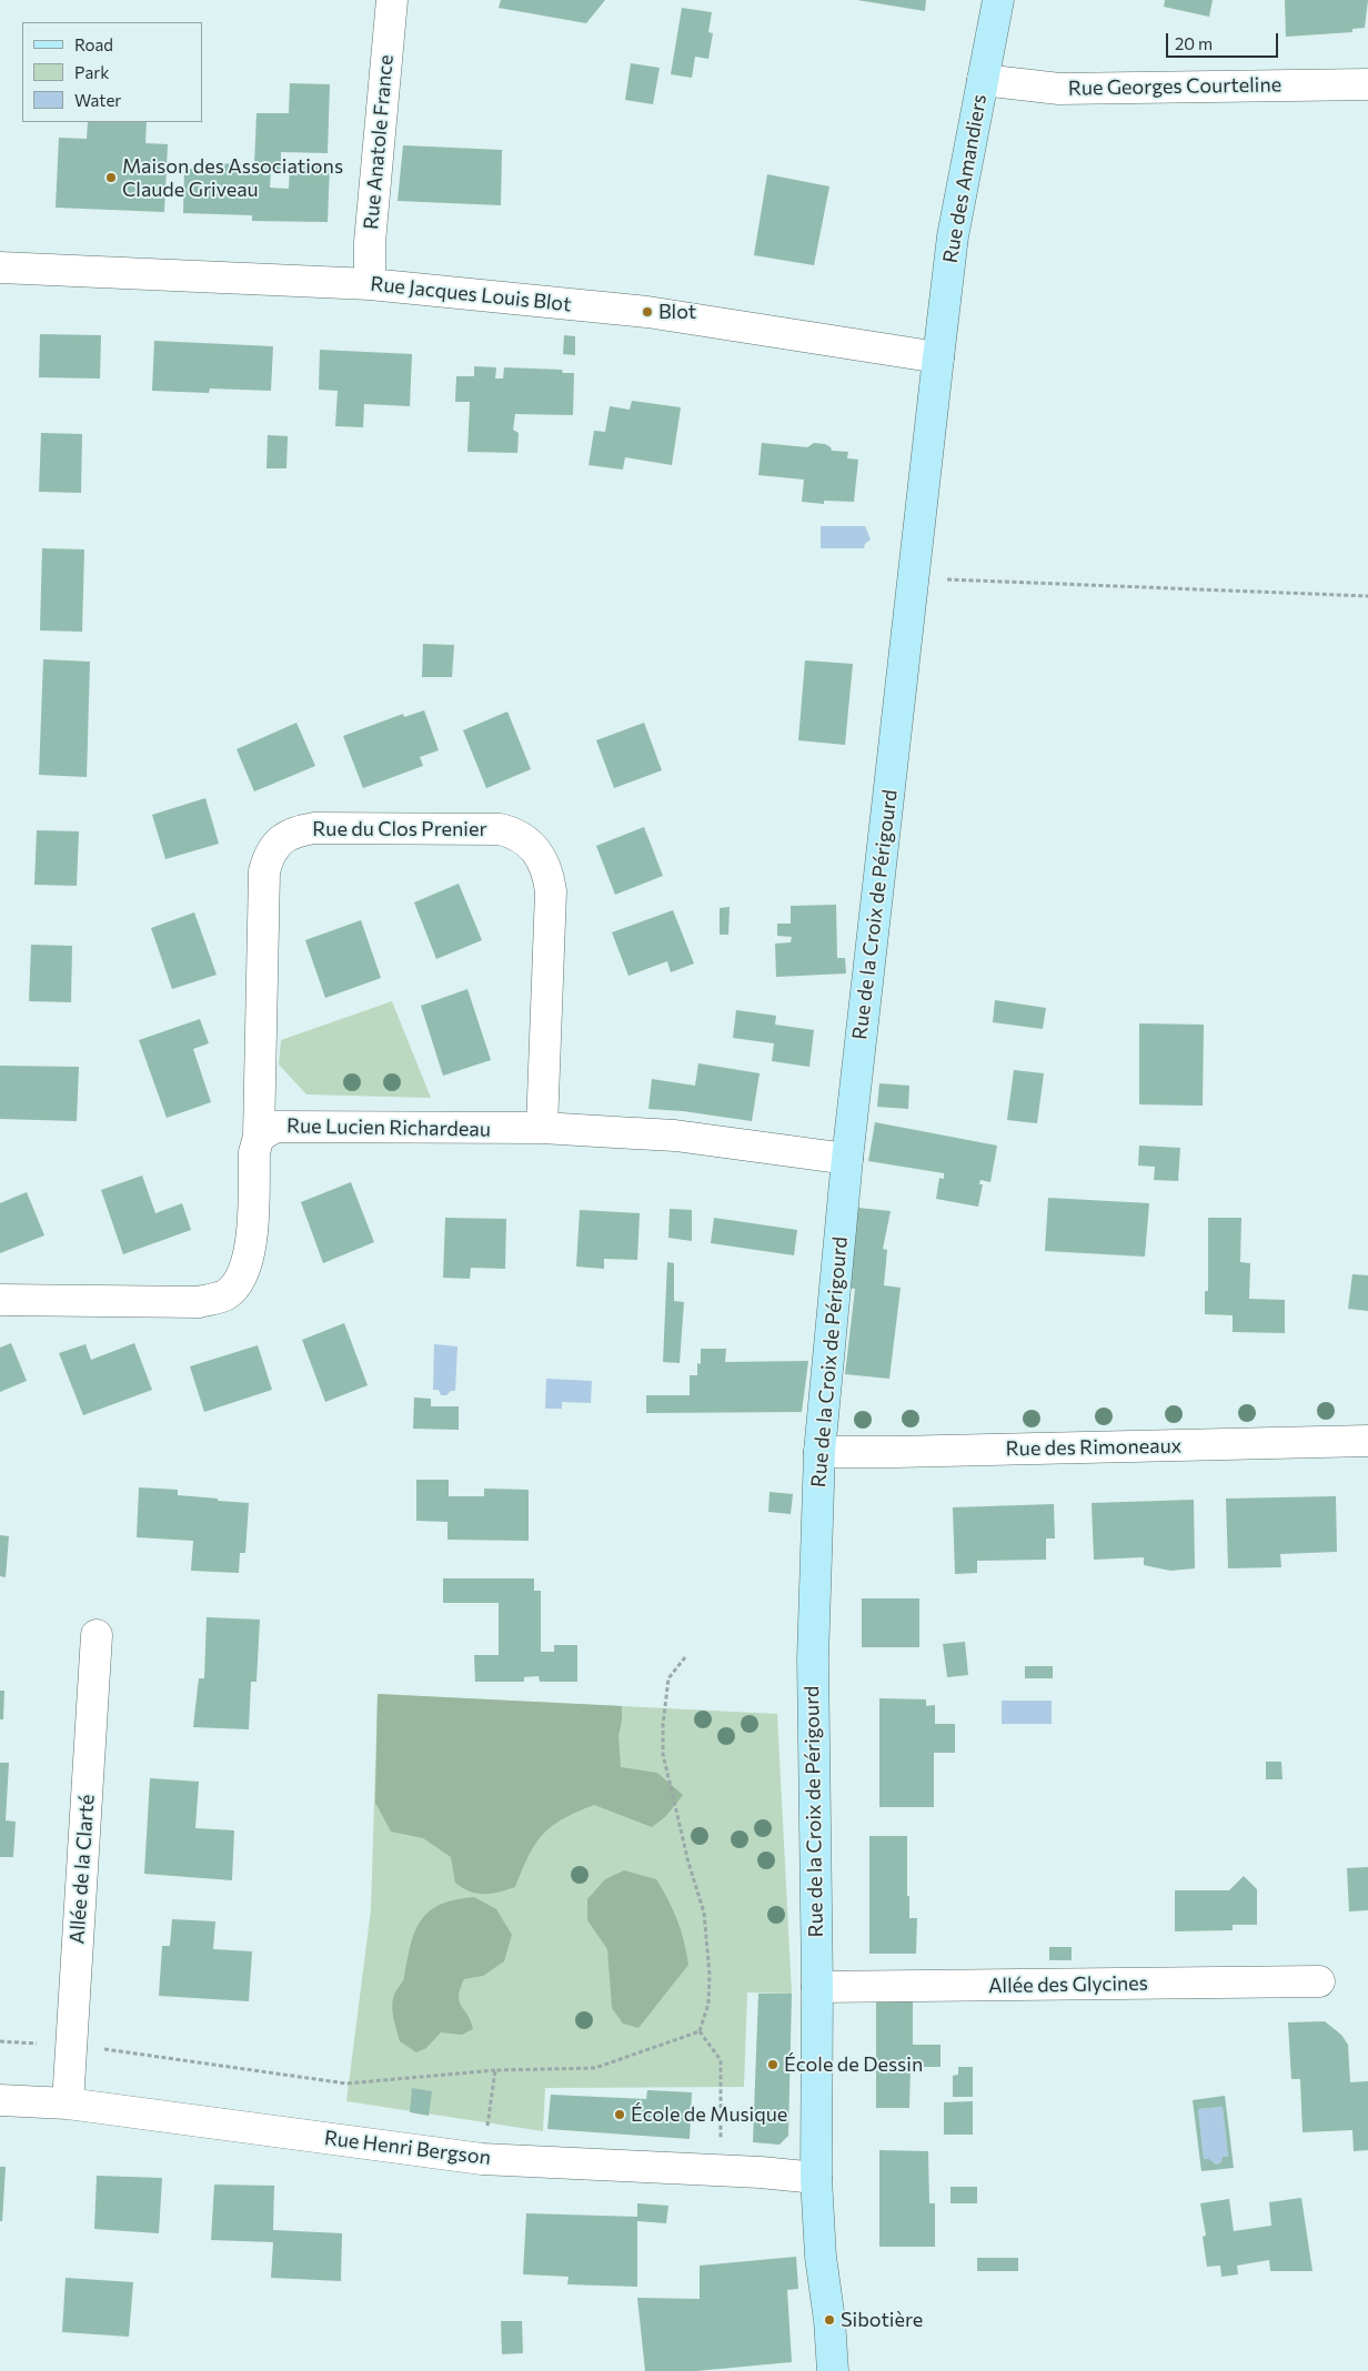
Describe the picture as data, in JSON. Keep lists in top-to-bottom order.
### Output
{
  "streets": {
    "street": [
      "Rue Georges Courteline",
      "Rue Anatole France",
      "Rue des Amandiers",
      "Rue Jacques Louis Blot",
      "Rue du Clos Prenier",
      "Rue de la Croix de Périgourd",
      "Rue Lucien Richardeau",
      "Rue des Rimoneaux",
      "Allée de la Clarté",
      "Allée des Glycines",
      "Rue Henri Bergson"
    ]
  },
  "crossings": [
    ["Rue Georges Courteline", "Rue des Amandiers"],
    ["Rue Anatole France", "Rue Jacques Louis Blot"],
    ["Rue des Amandiers", "Rue Jacques Louis Blot"],
    ["Rue des Amandiers", "Rue de la Croix de Périgourd"],
    ["Rue Jacques Louis Blot", "Rue de la Croix de Périgourd"],
    ["Rue du Clos Prenier", "Rue Lucien Richardeau"],
    ["Rue de la Croix de Périgourd", "Rue Lucien Richardeau"],
    ["Rue de la Croix de Périgourd", "Rue des Rimoneaux"],
    ["Rue de la Croix de Périgourd", "Allée des Glycines"],
    ["Rue de la Croix de Périgourd", "Rue Henri Bergson"],
    ["Allée de la Clarté", "Rue Henri Bergson"]
  ],
  "places": [
    "Maison des Associations Claude Griveau",
    "Blot",
    "École de Dessin",
    "École de Musique",
    "Sibotière"
  ],
  "legend": ["Road", "Park", "Water"],
  "scale_bar": "20 m"
}
